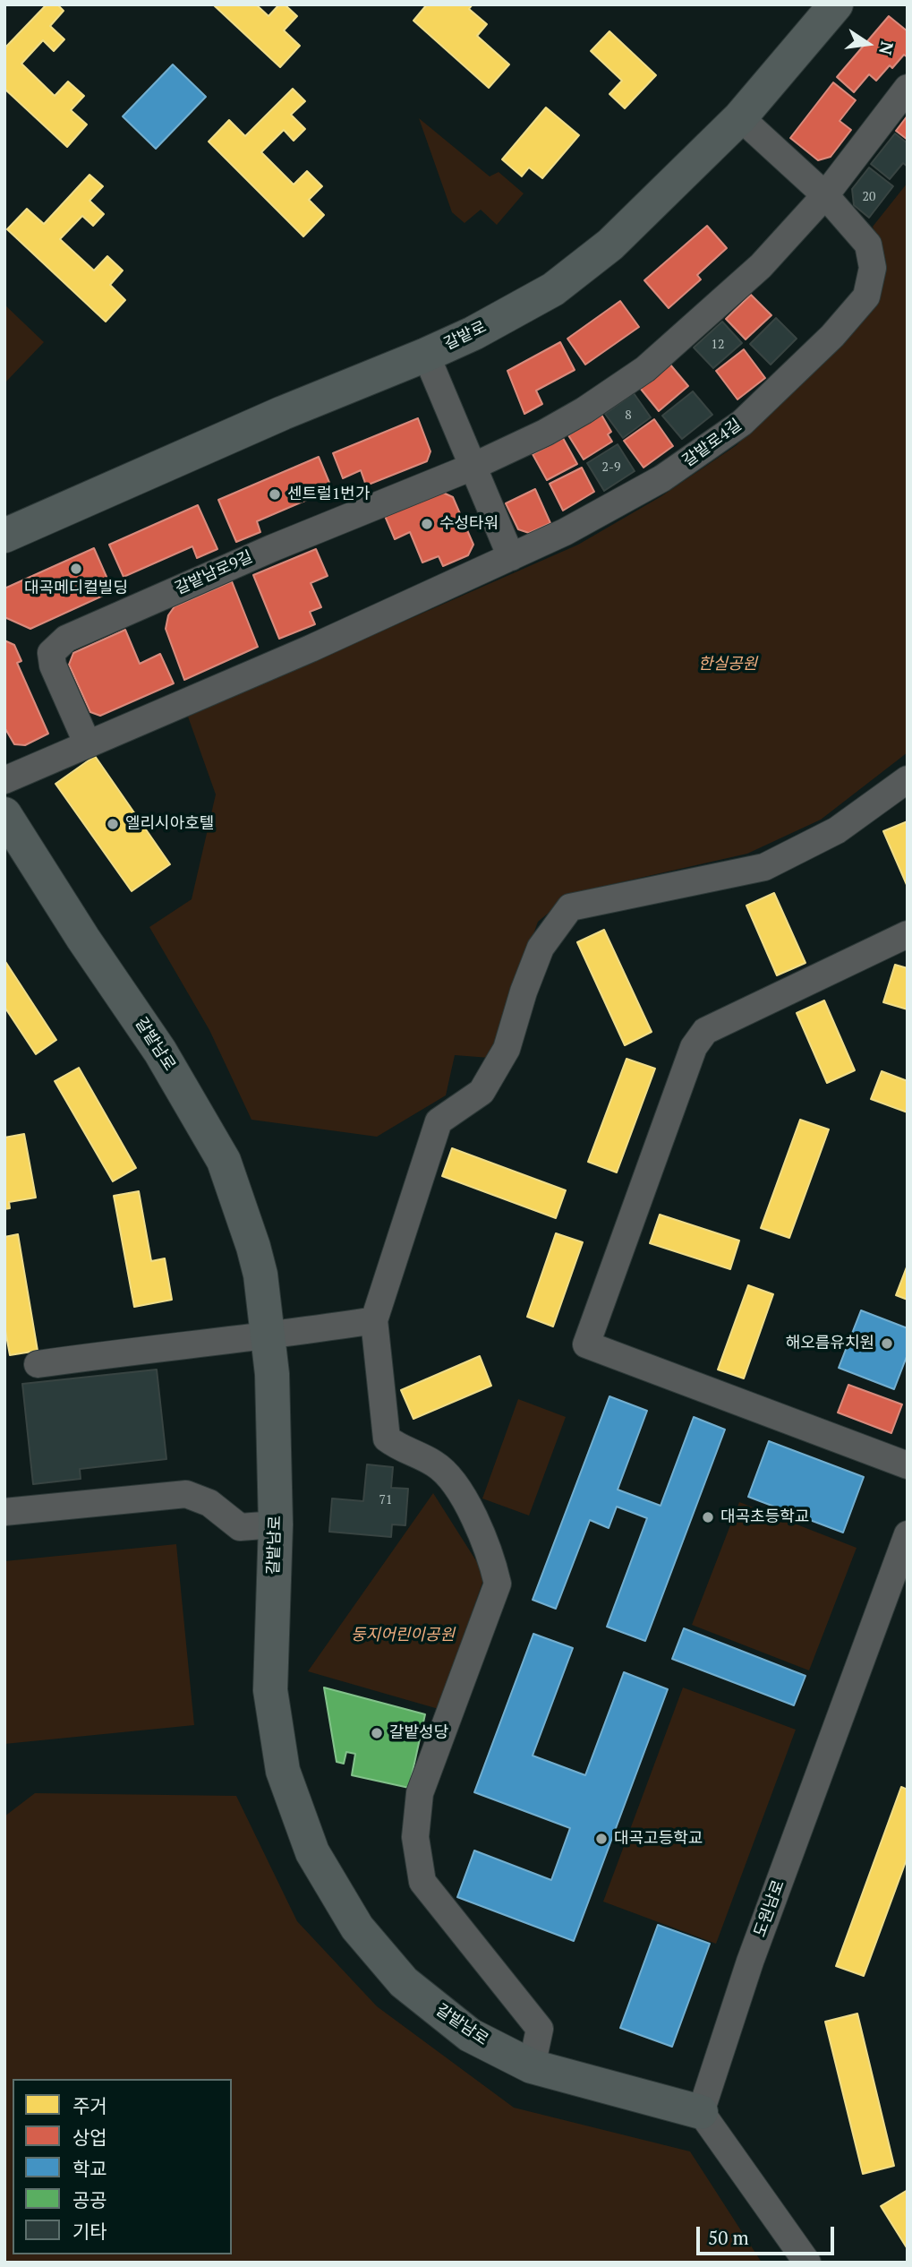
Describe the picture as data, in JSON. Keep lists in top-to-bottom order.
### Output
{
  "streets": {
    "main road": ["갈밭로", "갈밭남로"],
    "street": ["갈밭로4길", "갈밭남로9길", "도원남로"]
  },
  "crossings": [
    ["갈밭로", "갈밭로4길"],
    ["갈밭남로", "도원남로"]
  ],
  "parks": ["한실공원", "둥지어린이공원"],
  "places": [
    "센트럴1번가",
    "수성타워",
    "대곡메디컬빌딩",
    "엘리시아호텔",
    "해오름유치원",
    "대곡초등학교",
    "갈밭성당",
    "대곡고등학교"
  ],
  "house_numbers": [
    "20",
    "12",
    "8",
    "2-9",
    "71"
  ],
  "legend": [
    "주거",
    "상업",
    "학교",
    "공공",
    "기타"
  ],
  "scale_bar": "50 m",
  "north": "right"
}
